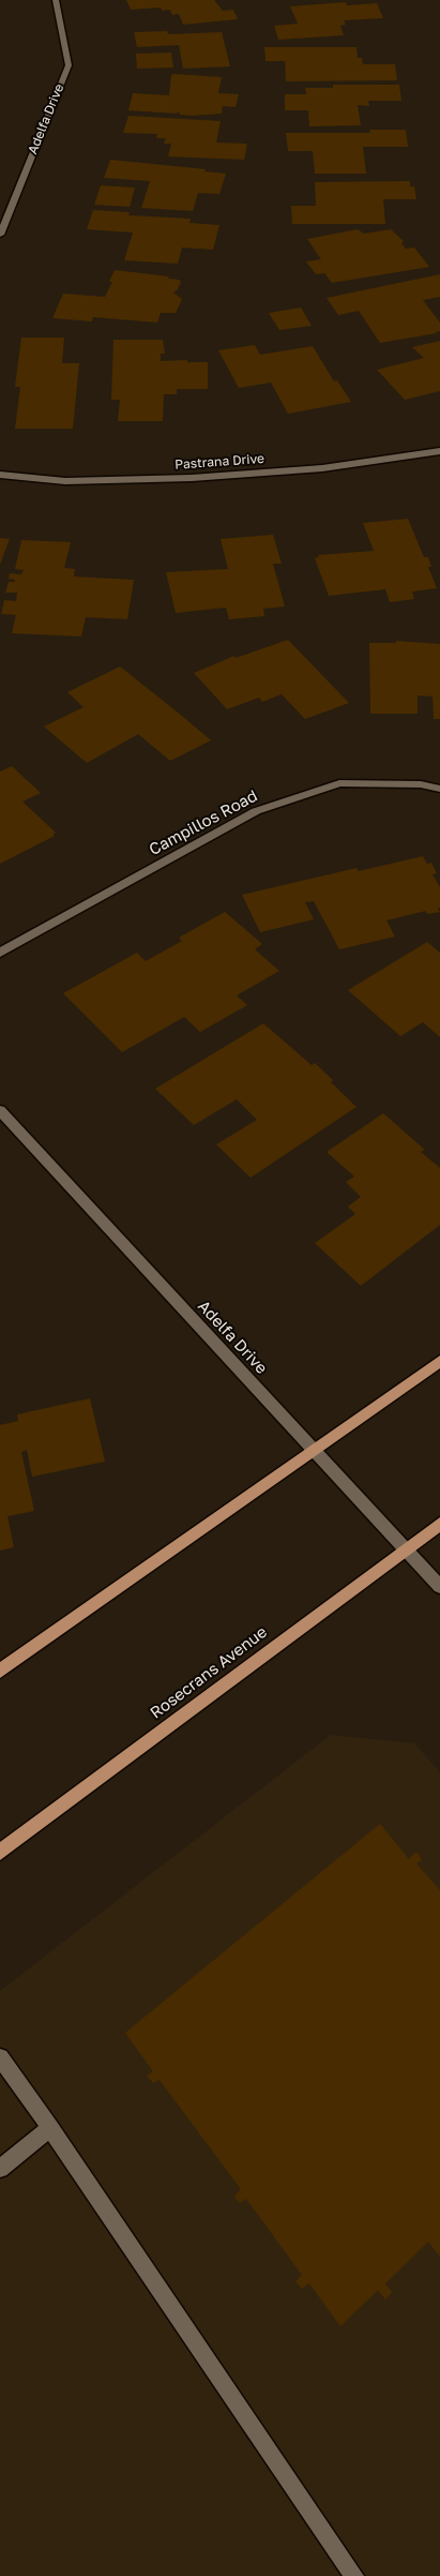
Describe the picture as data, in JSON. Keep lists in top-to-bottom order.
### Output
{
  "streets": {
    "main road": ["Rosecrans Avenue"],
    "street": ["Adelfa Drive", "Pastrana Drive", "Campillos Road"]
  },
  "crossings": [
    ["Adelfa Drive", "Rosecrans Avenue"]
  ]
}
